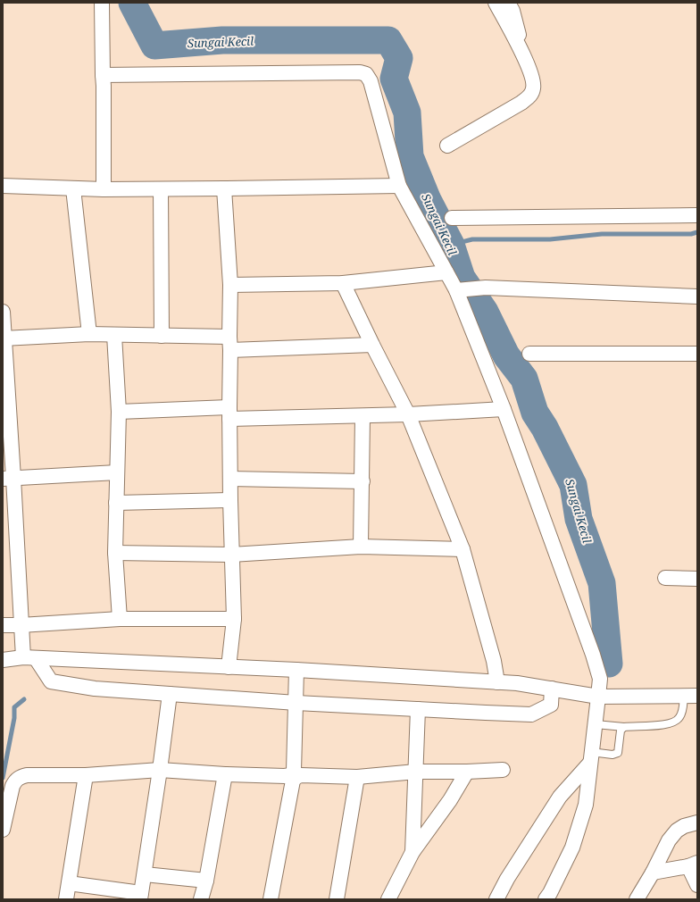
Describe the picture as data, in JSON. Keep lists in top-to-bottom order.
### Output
{
  "water": ["Sungai Kecil"]
}
